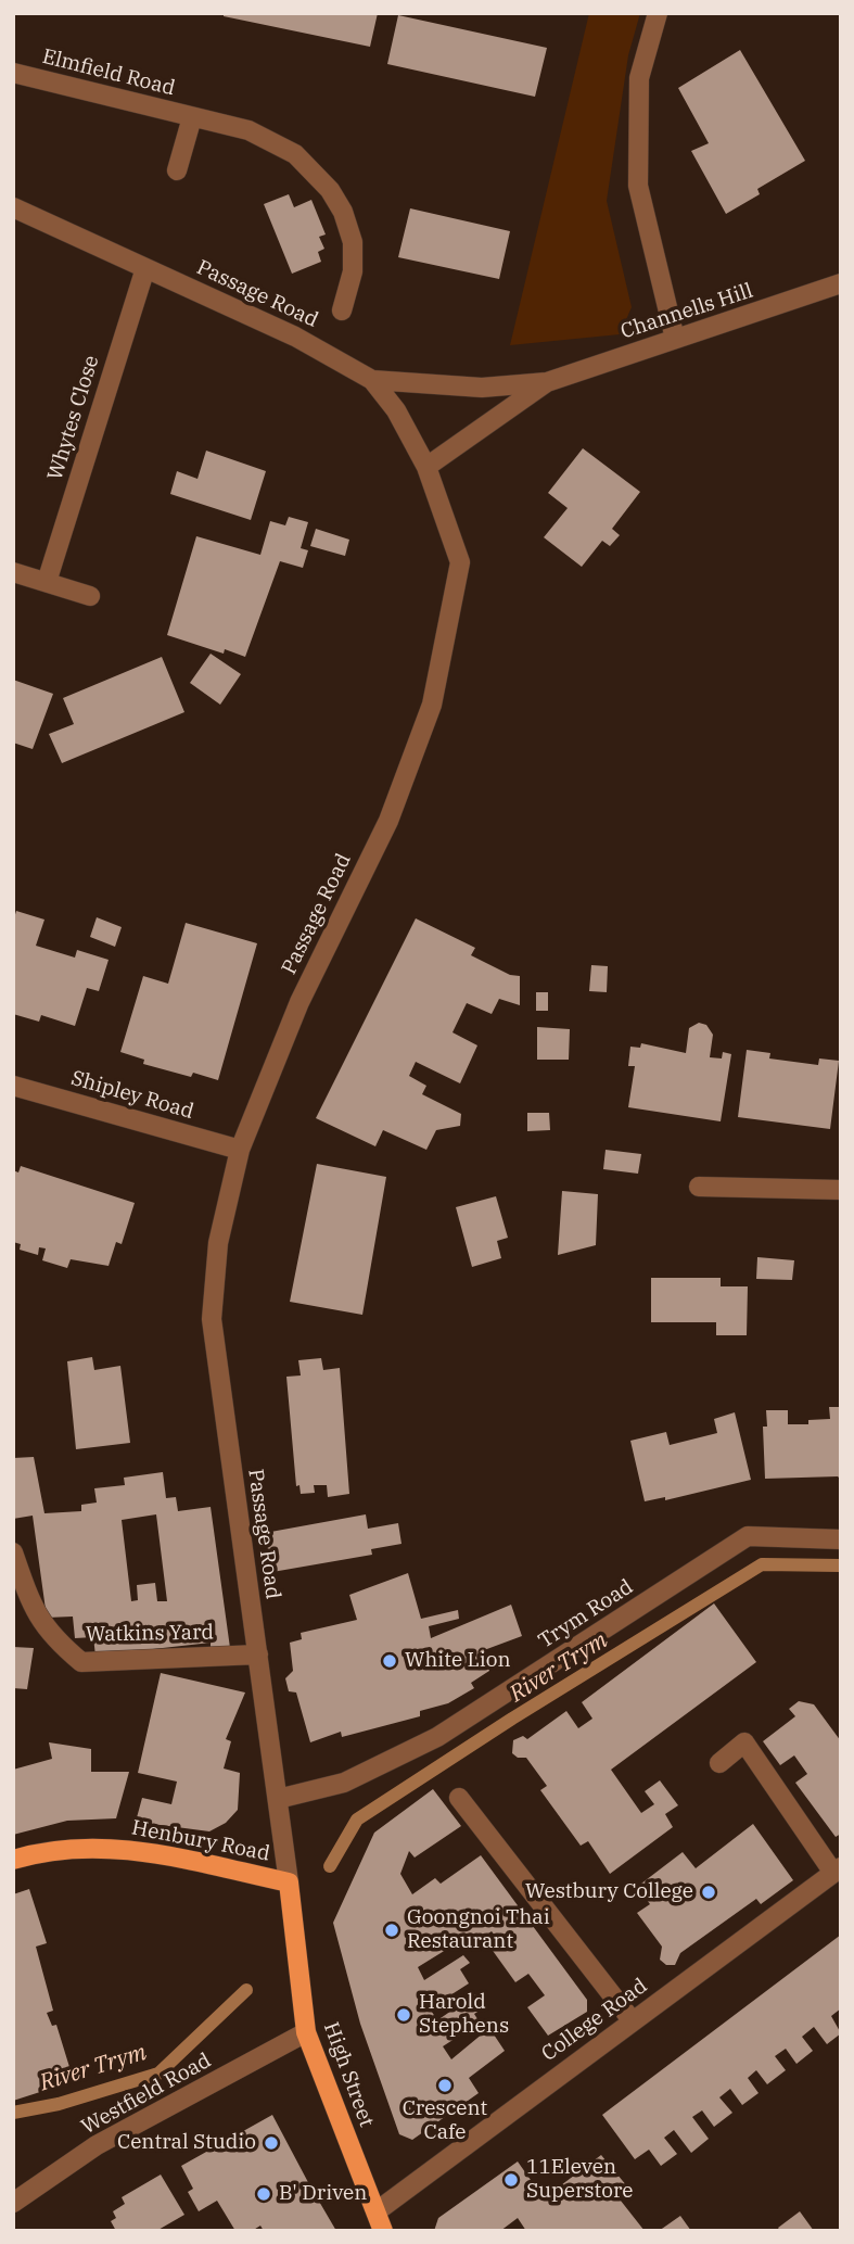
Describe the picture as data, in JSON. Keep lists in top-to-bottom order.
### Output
{
  "streets": {
    "main road": ["Henbury Road", "High Street"],
    "street": [
      "Elmfield Road",
      "Passage Road",
      "Channells Hill",
      "Whytes Close",
      "Shipley Road",
      "Trym Road",
      "Watkins Yard",
      "College Road",
      "Westfield Road"
    ]
  },
  "crossings": [
    ["Passage Road", "Channells Hill"],
    ["Passage Road", "Whytes Close"],
    ["Passage Road", "Shipley Road"],
    ["Passage Road", "Trym Road"],
    ["Passage Road", "Watkins Yard"],
    ["Passage Road", "Henbury Road"],
    ["Passage Road", "High Street"],
    ["Henbury Road", "High Street"],
    ["College Road", "High Street"],
    ["High Street", "Westfield Road"]
  ],
  "water": ["River Trym"],
  "places": [
    "White Lion",
    "Westbury College",
    "Goongnoi Thai Restaurant",
    "Harold Stephens",
    "Crescent Cafe",
    "Central Studio",
    "11Eleven Superstore",
    "B' Driven"
  ]
}
